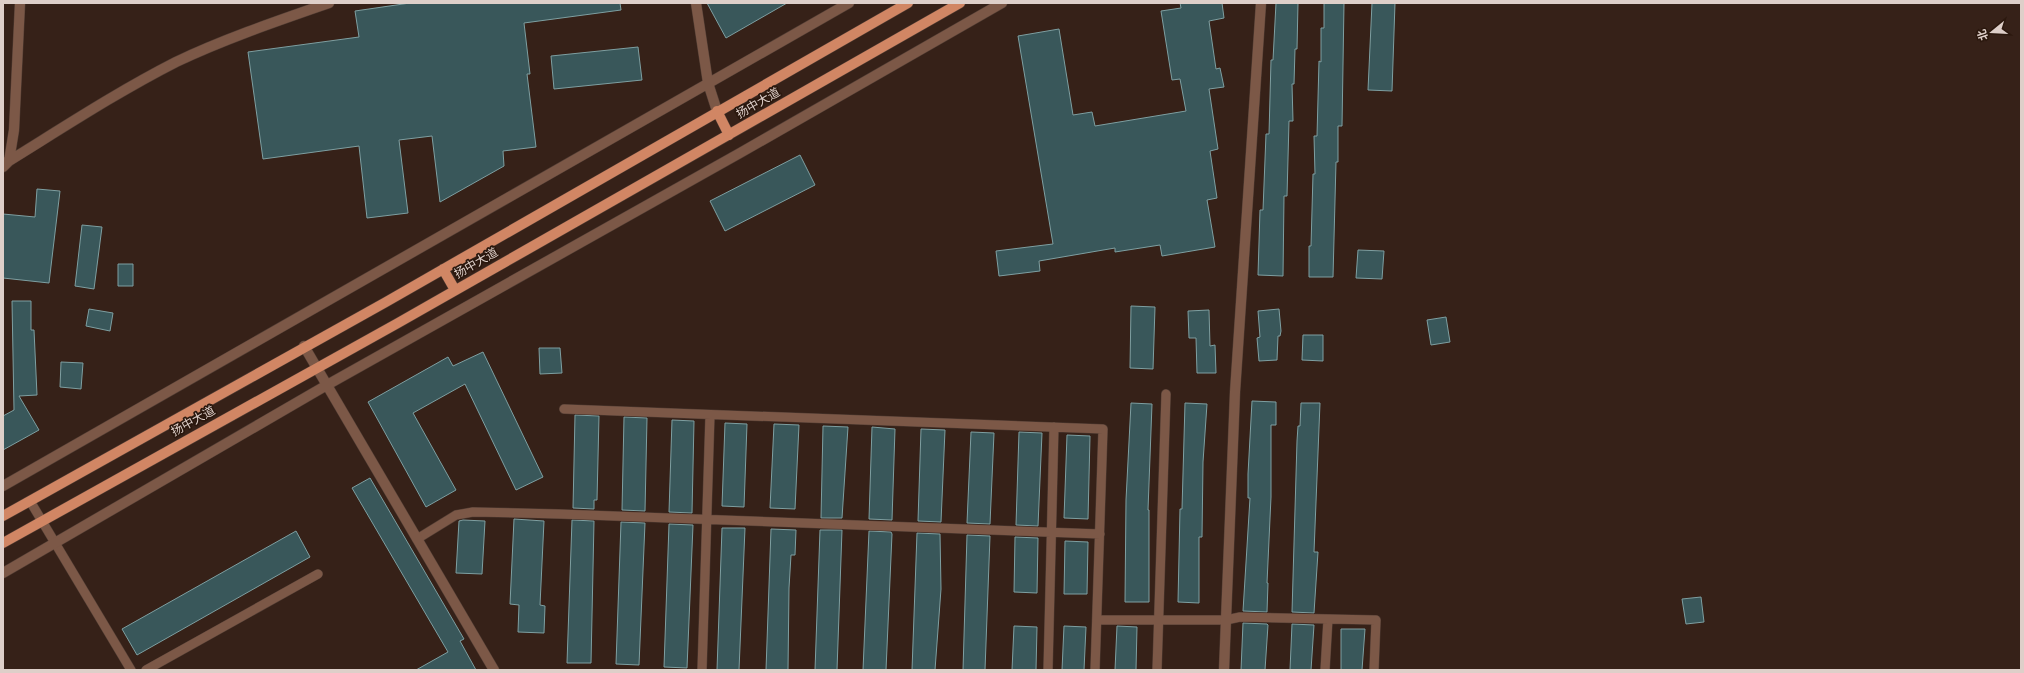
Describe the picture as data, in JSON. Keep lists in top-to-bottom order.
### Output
{
  "streets": {
    "main road": ["扬中大道"]
  },
  "north": "left"
}
